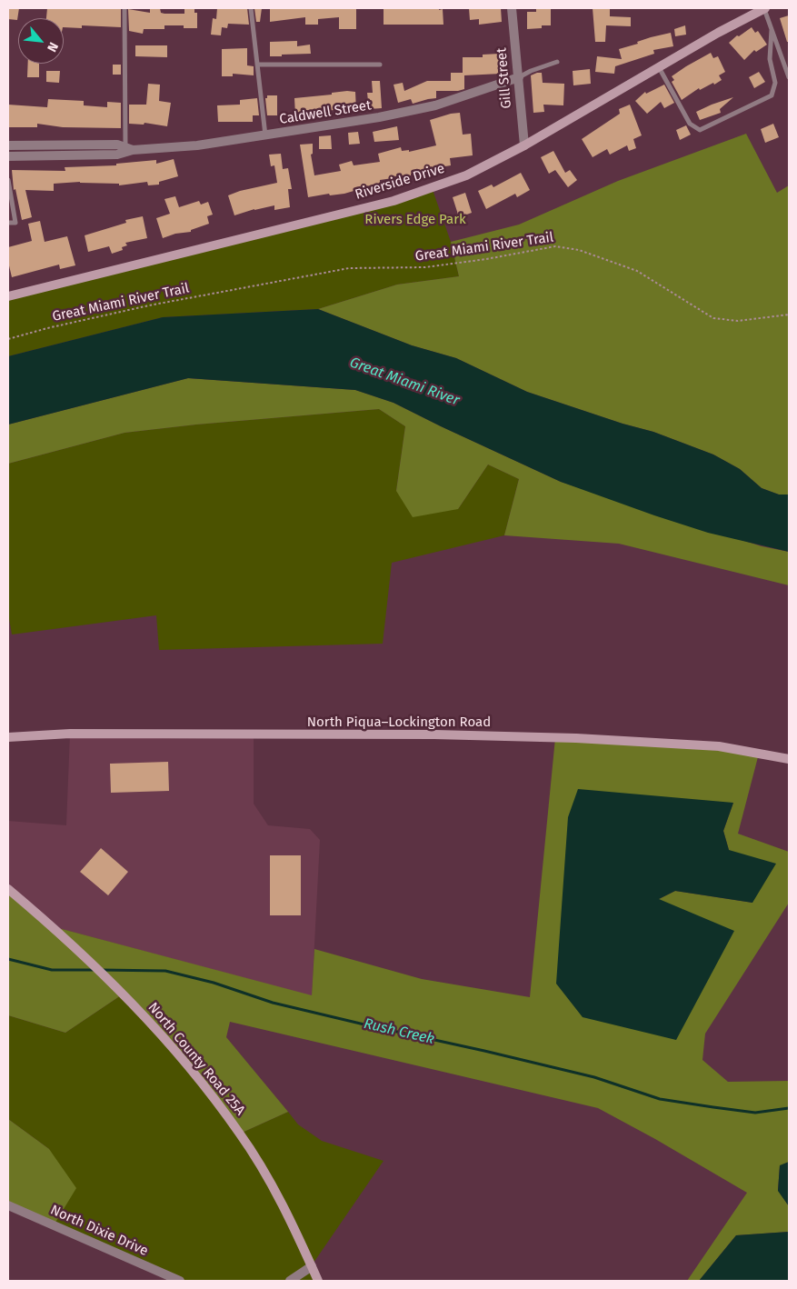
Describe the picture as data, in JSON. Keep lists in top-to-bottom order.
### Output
{
  "streets": {
    "main road": ["Riverside Drive", "North Piqua–Lockington Road", "North County Road 25A"],
    "street": ["Gill Street", "Caldwell Street", "North Dixie Drive"],
    "path": ["Great Miami River Trail"]
  },
  "crossings": [
    ["Gill Street", "Caldwell Street"],
    ["Gill Street", "Riverside Drive"]
  ],
  "water": ["Great Miami River", "Rush Creek"],
  "parks": ["Rivers Edge Park"],
  "north": "bottom right"
}
